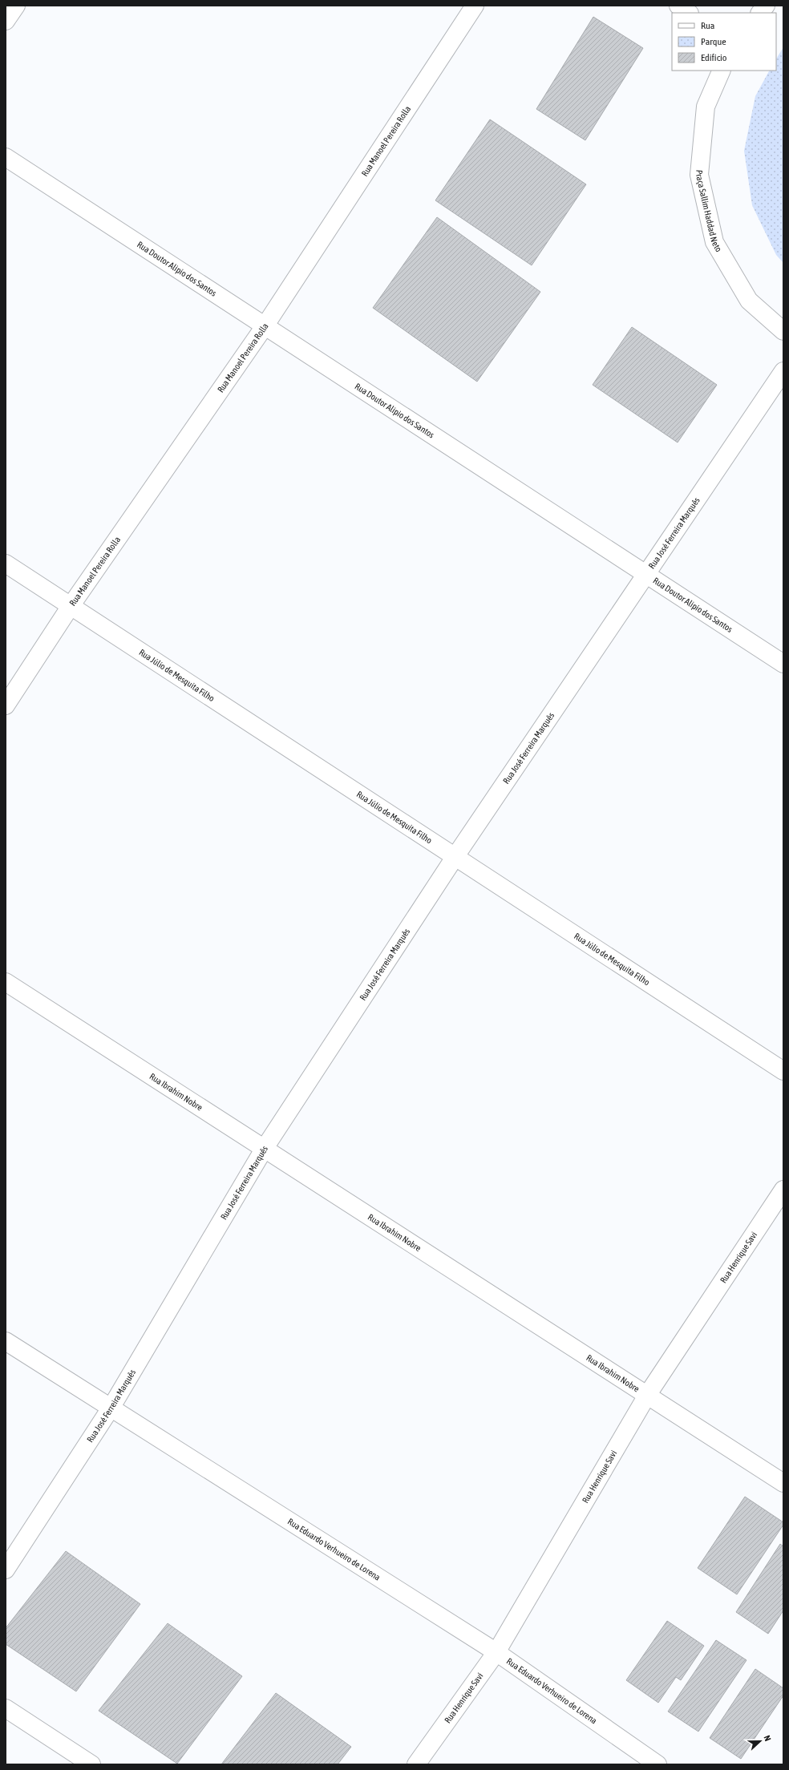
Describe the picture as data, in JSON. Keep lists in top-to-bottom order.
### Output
{
  "streets": {
    "street": [
      "Rua Manoel Pereira Rolla",
      "Praça Sallim Haddad Neto",
      "Rua Doutor Alipio dos Santos",
      "Rua José Ferreira Marquês",
      "Rua Júlio de Mesquita Filho",
      "Rua Ibrahim Nobre",
      "Rua Henrique Savi",
      "Rua Eduardo Verhueiro de Lorena"
    ]
  },
  "crossings": [
    ["Rua Manoel Pereira Rolla", "Rua Doutor Alipio dos Santos"],
    ["Rua Manoel Pereira Rolla", "Rua Júlio de Mesquita Filho"],
    ["Rua Doutor Alipio dos Santos", "Rua José Ferreira Marquês"],
    ["Rua José Ferreira Marquês", "Rua Júlio de Mesquita Filho"],
    ["Rua José Ferreira Marquês", "Rua Ibrahim Nobre"],
    ["Rua José Ferreira Marquês", "Rua Eduardo Verhueiro de Lorena"],
    ["Rua Ibrahim Nobre", "Rua Henrique Savi"],
    ["Rua Henrique Savi", "Rua Eduardo Verhueiro de Lorena"]
  ],
  "legend": ["Rua", "Parque", "Edifício"],
  "north": "right"
}
